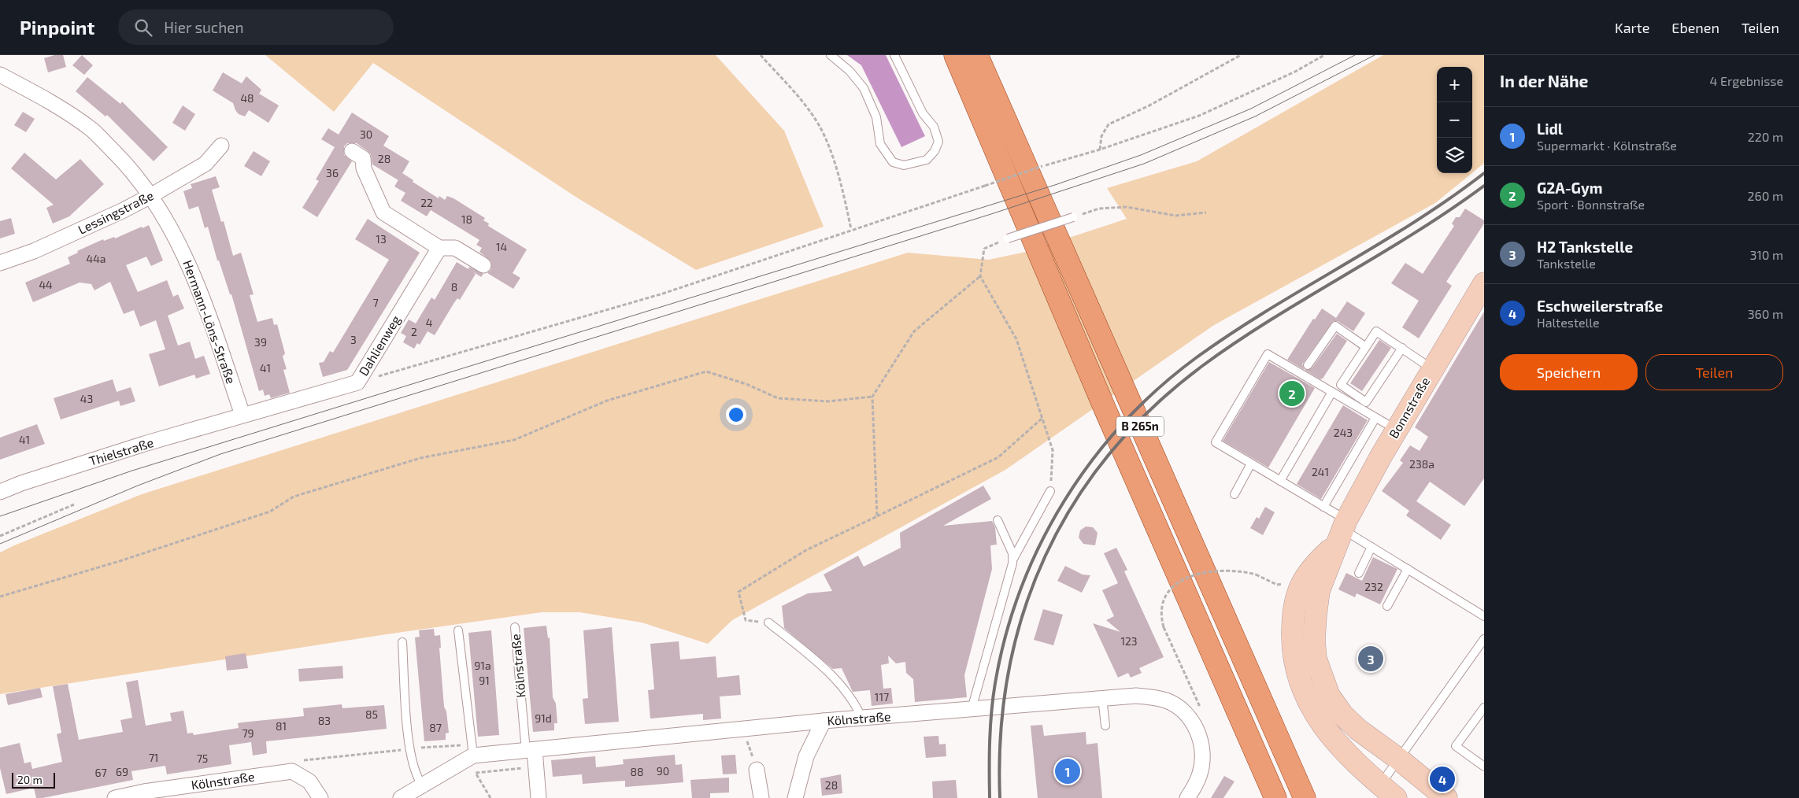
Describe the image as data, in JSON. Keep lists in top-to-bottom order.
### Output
{
  "streets": {
    "main road": ["Bonnstraße", "B 265n"],
    "street": [
      "Lessingstraße",
      "Hermann-Löns-Straße",
      "Dahlienweg",
      "Thielstraße",
      "Kölnstraße"
    ]
  },
  "crossings": [
    ["Lessingstraße", "Hermann-Löns-Straße"],
    ["Hermann-Löns-Straße", "Dahlienweg"],
    ["Hermann-Löns-Straße", "Thielstraße"],
    ["Dahlienweg", "Thielstraße"]
  ],
  "house_numbers": [
    "48",
    "30",
    "28",
    "36",
    "22",
    "18",
    "13",
    "14",
    "44a",
    "44",
    "8",
    "7",
    "4",
    "2",
    "3",
    "39",
    "41",
    "43",
    "243",
    "41",
    "238a",
    "241",
    "232",
    "123",
    "91a",
    "91",
    "117",
    "85",
    "91d",
    "83",
    "81",
    "87",
    "79",
    "71",
    "75",
    "90",
    "69",
    "88",
    "67",
    "28"
  ],
  "scale_bar": "20 m",
  "page": {
    "header": "Pinpoint",
    "search": "Hier suchen",
    "nav": ["Karte", "Ebenen", "Teilen"],
    "heading": ["In der Nähe", "4 Ergebnisse"],
    "map_buttons": ["+", "−"],
    "list": [
      {
        "mark": "1",
        "name": "Lidl",
        "note": "Supermarkt · Kölnstraße",
        "value": "220 m"
      },
      {
        "mark": "2",
        "name": "G2A-Gym",
        "note": "Sport · Bonnstraße",
        "value": "260 m"
      },
      {
        "mark": "3",
        "name": "H2 Tankstelle",
        "note": "Tankstelle",
        "value": "310 m"
      },
      {
        "mark": "4",
        "name": "Eschweilerstraße",
        "note": "Haltestelle",
        "value": "360 m"
      }
    ],
    "buttons": ["Speichern", "Teilen"],
    "pins": [
      "2",
      "3",
      "1",
      "4"
    ],
    "scale": "20 m"
  }
}
